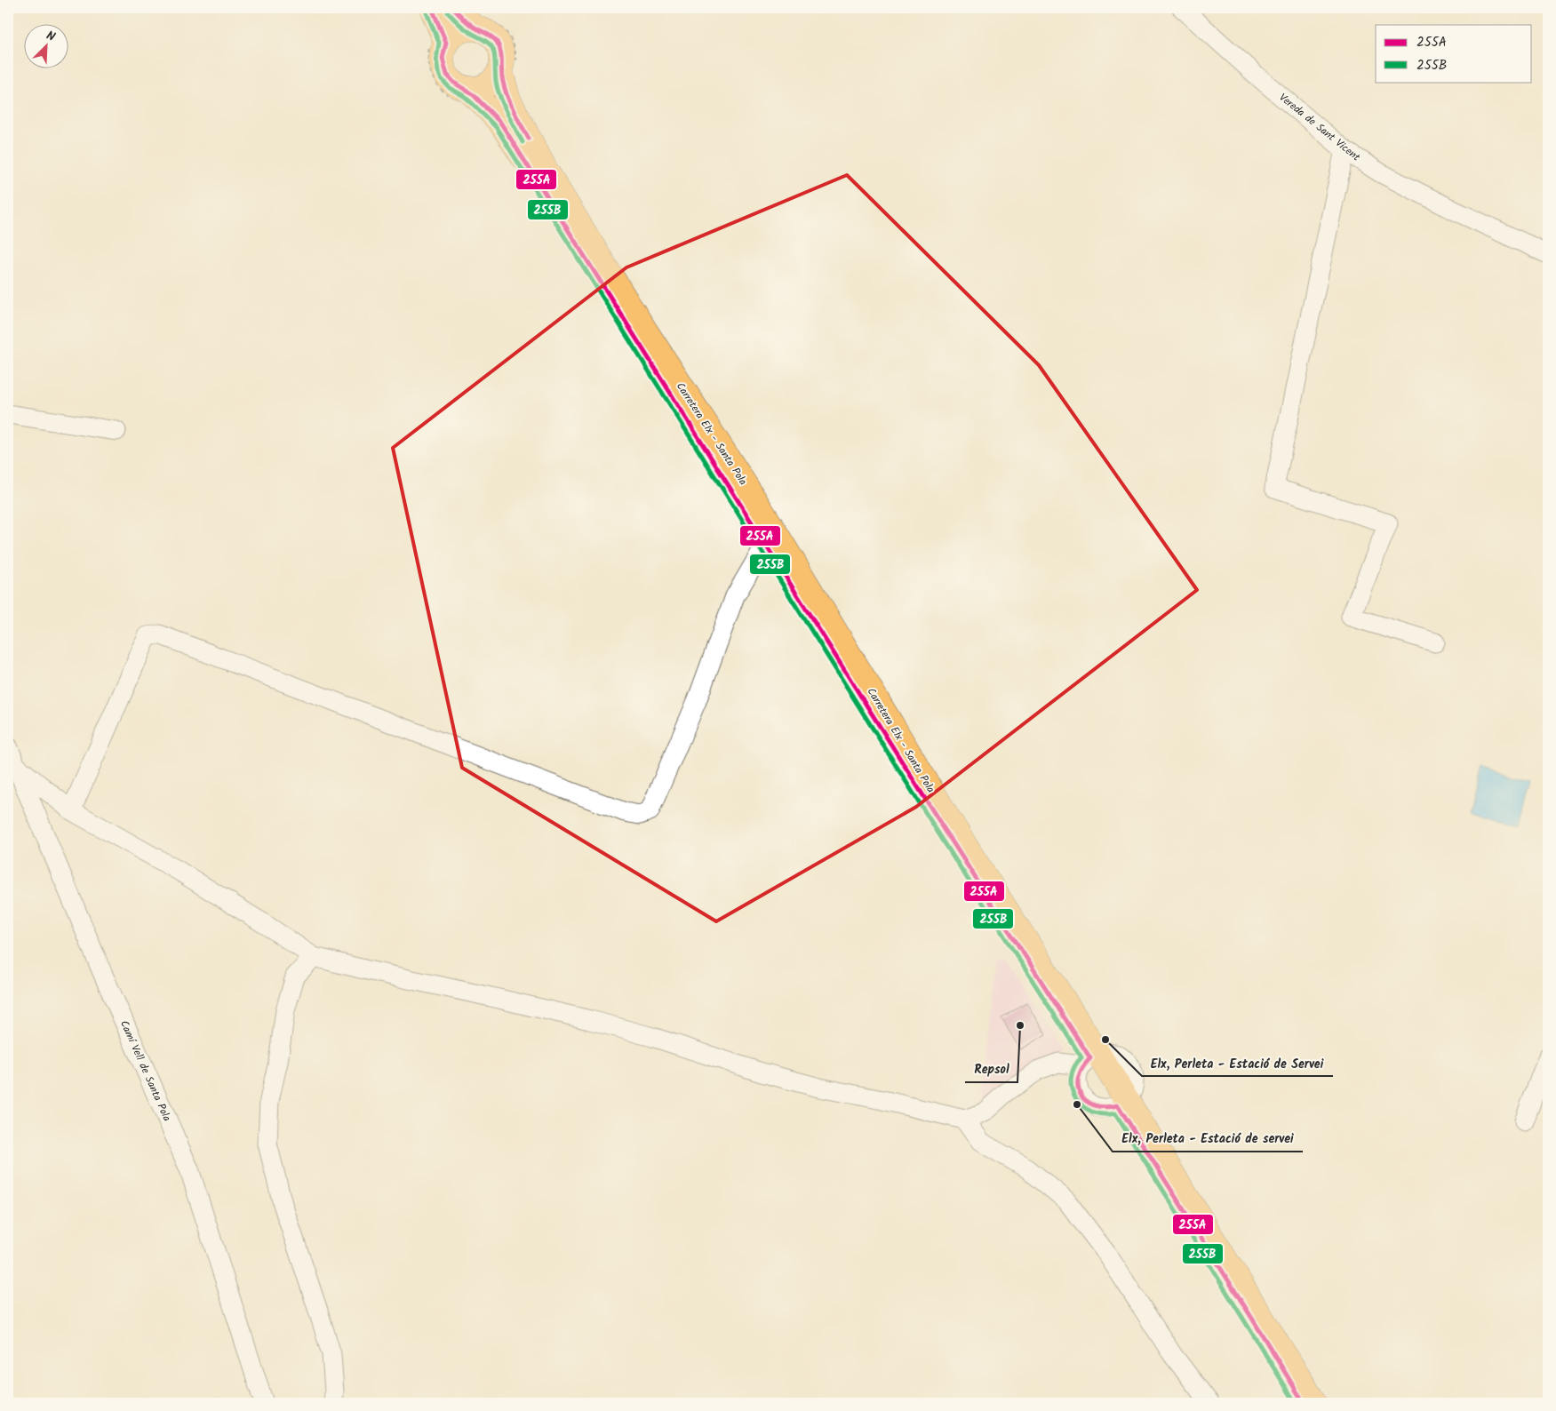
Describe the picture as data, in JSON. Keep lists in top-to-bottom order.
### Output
{
  "streets": {
    "main road": ["Carretera Elx - Santa Pola"],
    "street": ["Vereda de Sant Vicent", "Camí Vell de Santa Pola"]
  },
  "places": ["Repsol", "Elx, Perleta - Estació de Servei", "Elx, Perleta - Estació de servei"],
  "lines": ["transit line 255A", "transit line 255B"],
  "legend": ["255A", "255B"],
  "north": "top right"
}
